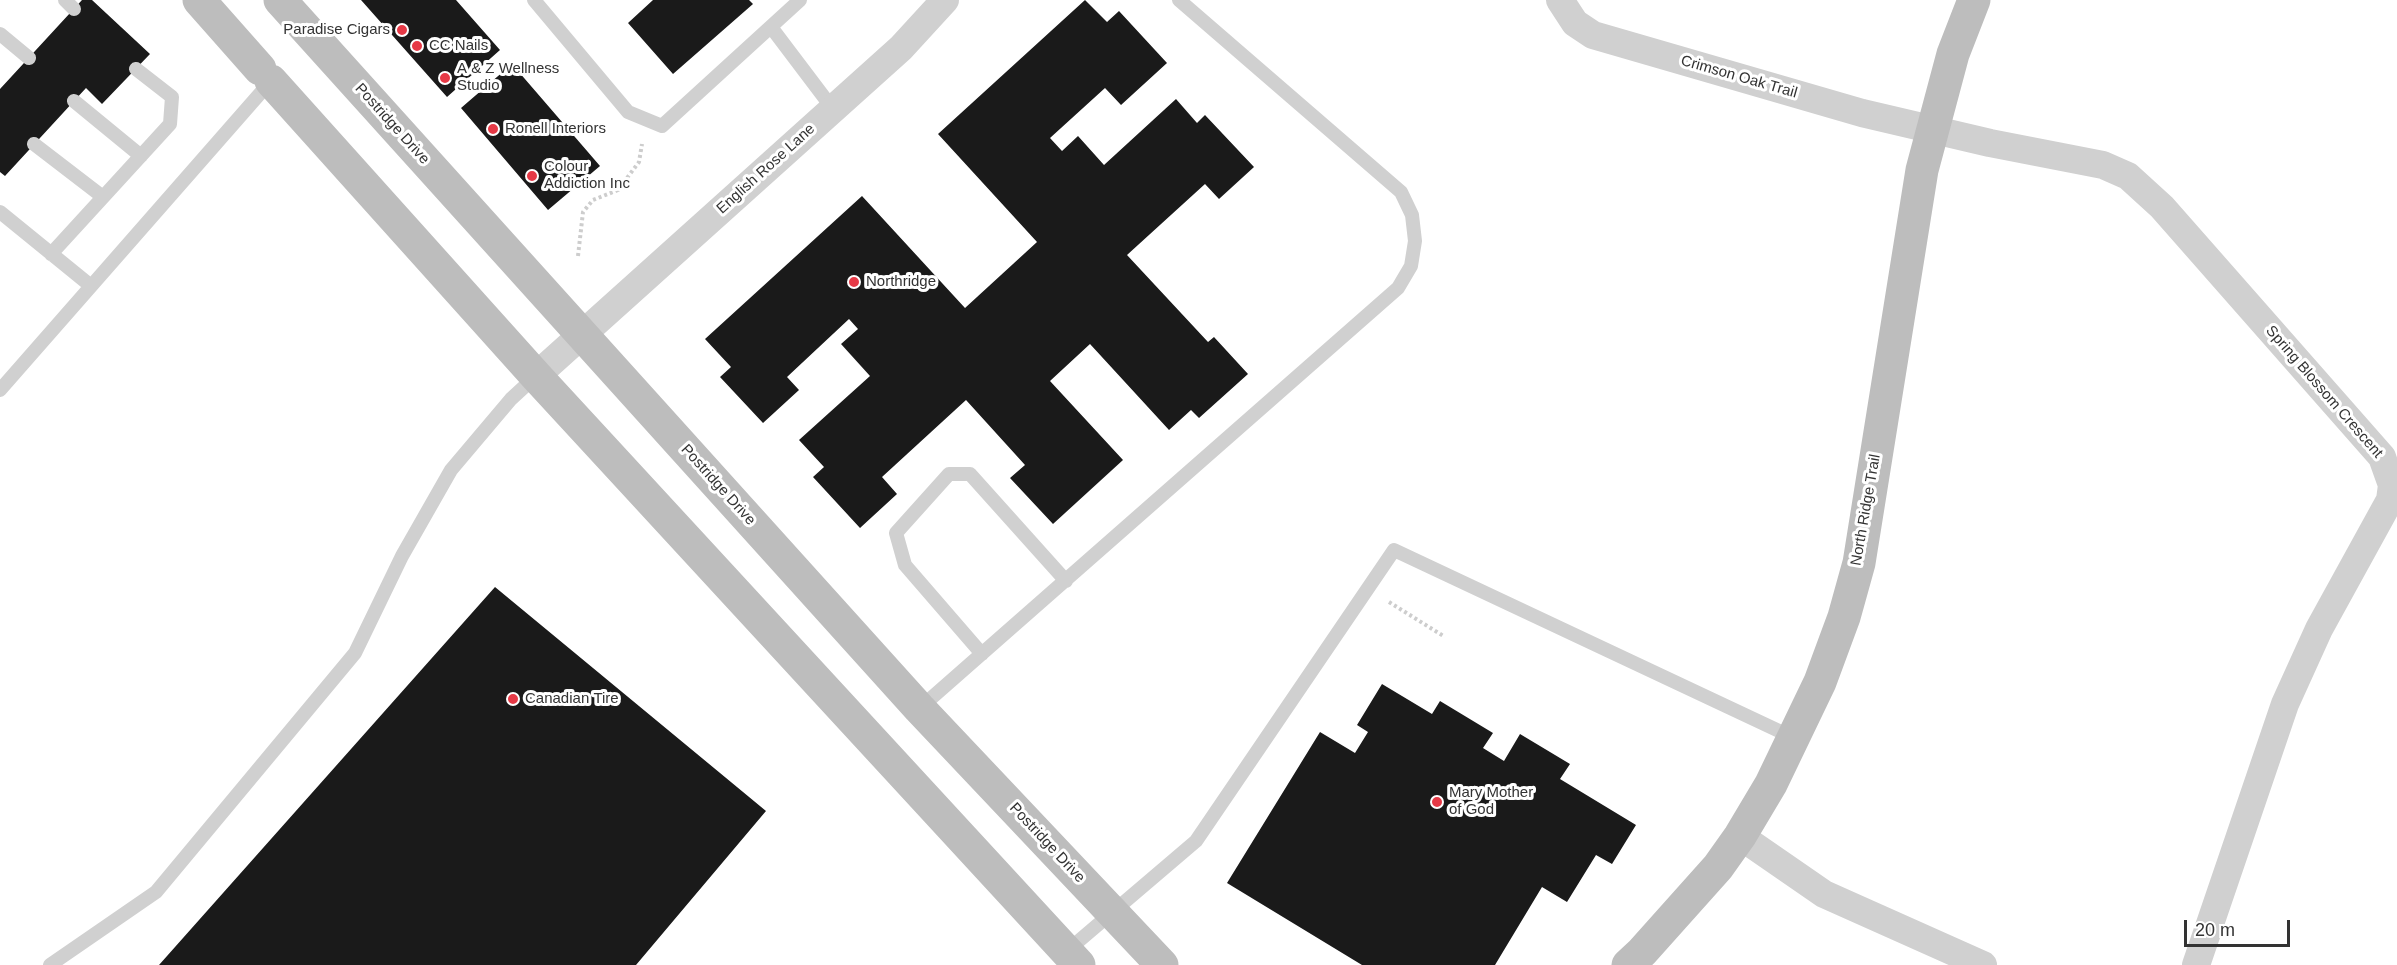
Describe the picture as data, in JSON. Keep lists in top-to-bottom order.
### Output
{
  "streets": {
    "street": [
      "Crimson Oak Trail",
      "Postridge Drive",
      "English Rose Lane",
      "Spring Blossom Crescent",
      "North Ridge Trail"
    ]
  },
  "crossings": [
    ["Crimson Oak Trail", "Spring Blossom Crescent"],
    ["Crimson Oak Trail", "North Ridge Trail"],
    ["Postridge Drive", "English Rose Lane"],
    ["Spring Blossom Crescent", "North Ridge Trail"]
  ],
  "places": [
    "Paradise Cigars",
    "CC Nails",
    "A & Z Wellness Studio",
    "Ronell Interiors",
    "Colour Addiction Inc",
    "Northridge",
    "Canadian Tire",
    "Mary Mother of God"
  ],
  "scale_bar": "20 m"
}
